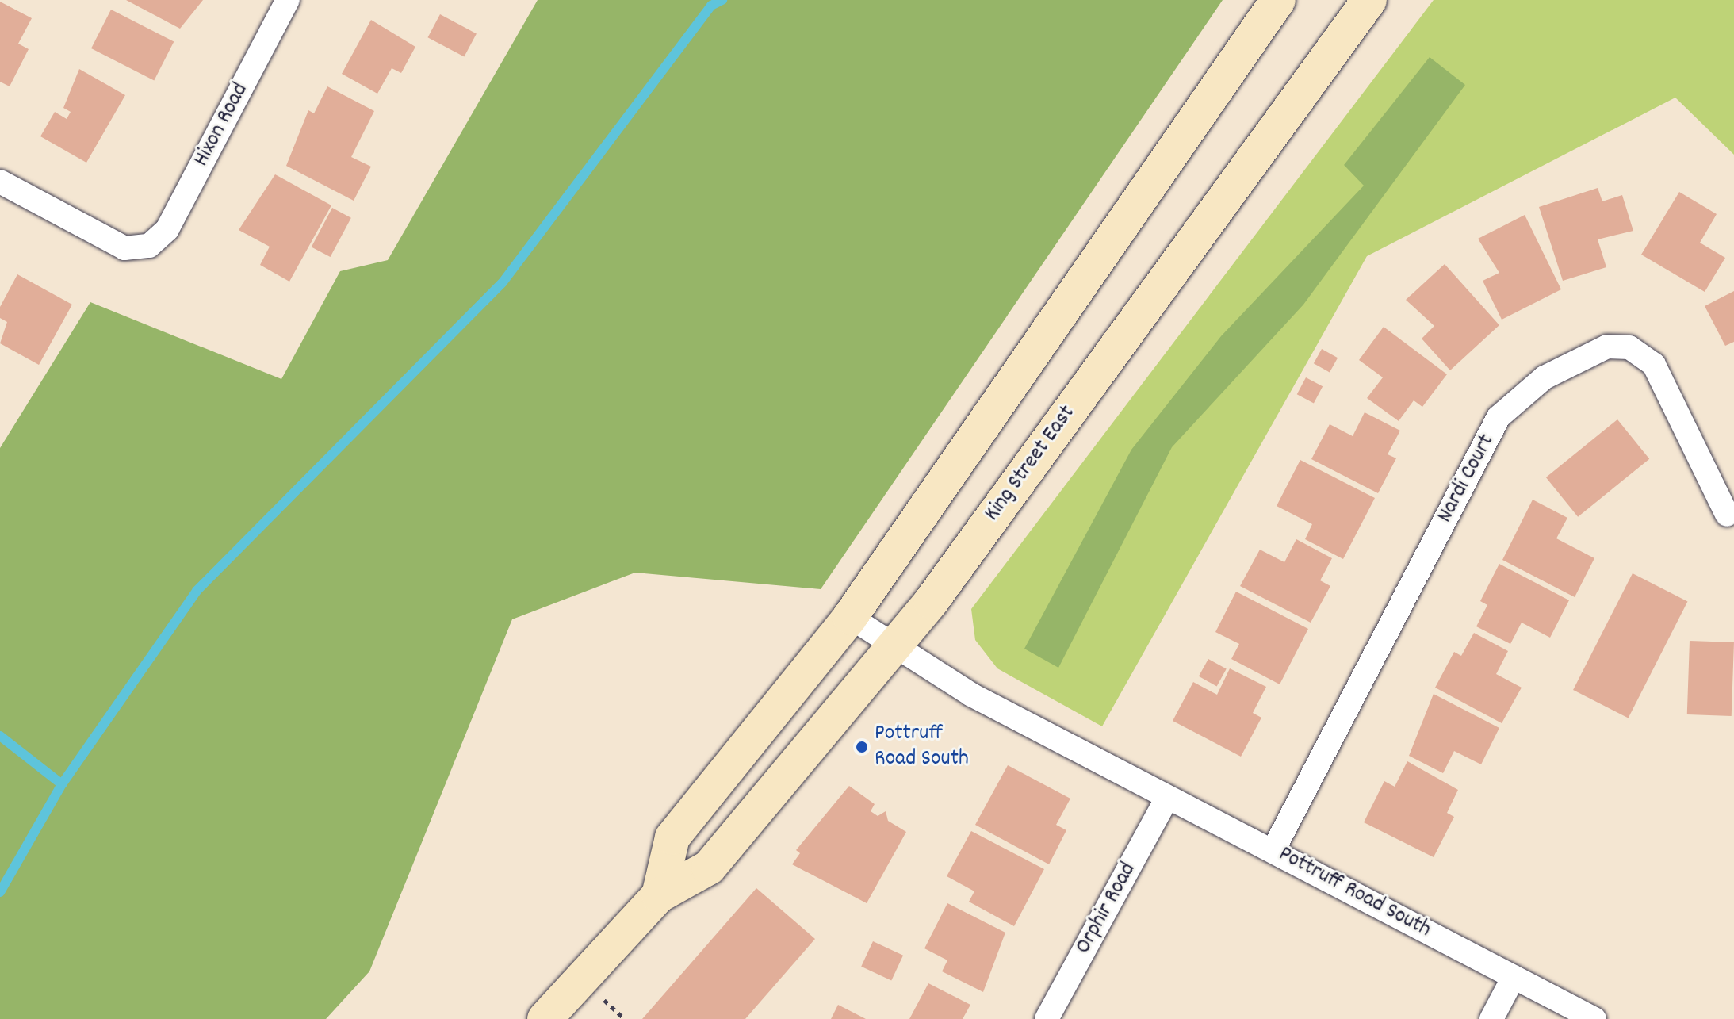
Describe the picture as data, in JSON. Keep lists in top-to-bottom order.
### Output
{
  "streets": {
    "main road": ["King Street East"],
    "street": [
      "Hixon Road",
      "Nardi Court",
      "Pottruff Road South",
      "Orphir Road"
    ]
  },
  "crossings": [
    ["King Street East", "Pottruff Road South"],
    ["Nardi Court", "Pottruff Road South"],
    ["Pottruff Road South", "Orphir Road"]
  ],
  "places": ["Pottruff Road South"]
}
